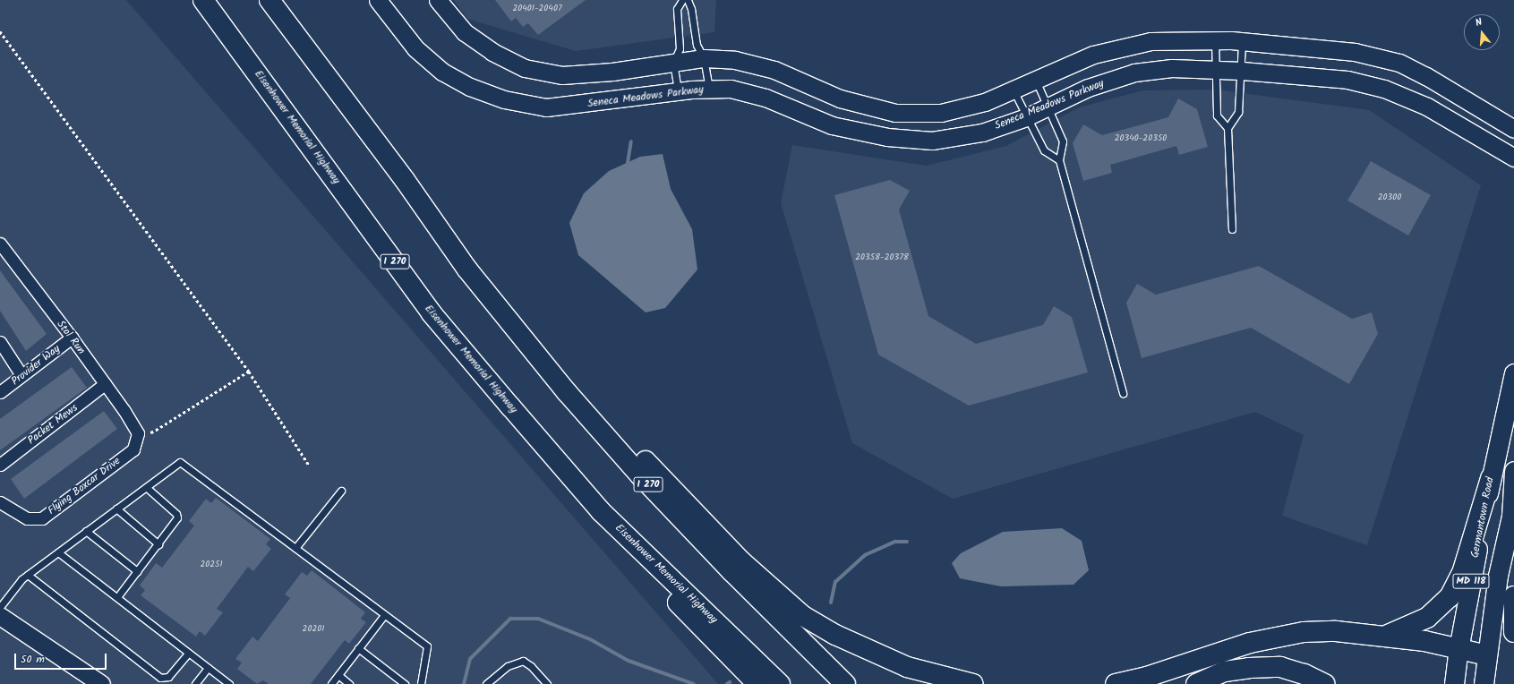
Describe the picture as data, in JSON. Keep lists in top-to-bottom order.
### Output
{
  "streets": {
    "highway": ["Eisenhower Memorial Highway", "I 270"],
    "main road": ["Germantown Road", "MD 118"],
    "street": [
      "Seneca Meadows Parkway",
      "Stol Run",
      "Provider Way",
      "Packet Mews",
      "Flying Boxcar Drive"
    ]
  },
  "crossings": [
    ["Stol Run", "Provider Way"],
    ["Stol Run", "Packet Mews"],
    ["Stol Run", "Flying Boxcar Drive"]
  ],
  "house_numbers": [
    "20401-20407",
    "20340-20350",
    "20300",
    "20358-20378",
    "20251",
    "20201"
  ],
  "scale_bar": "50 m",
  "north": "top"
}
